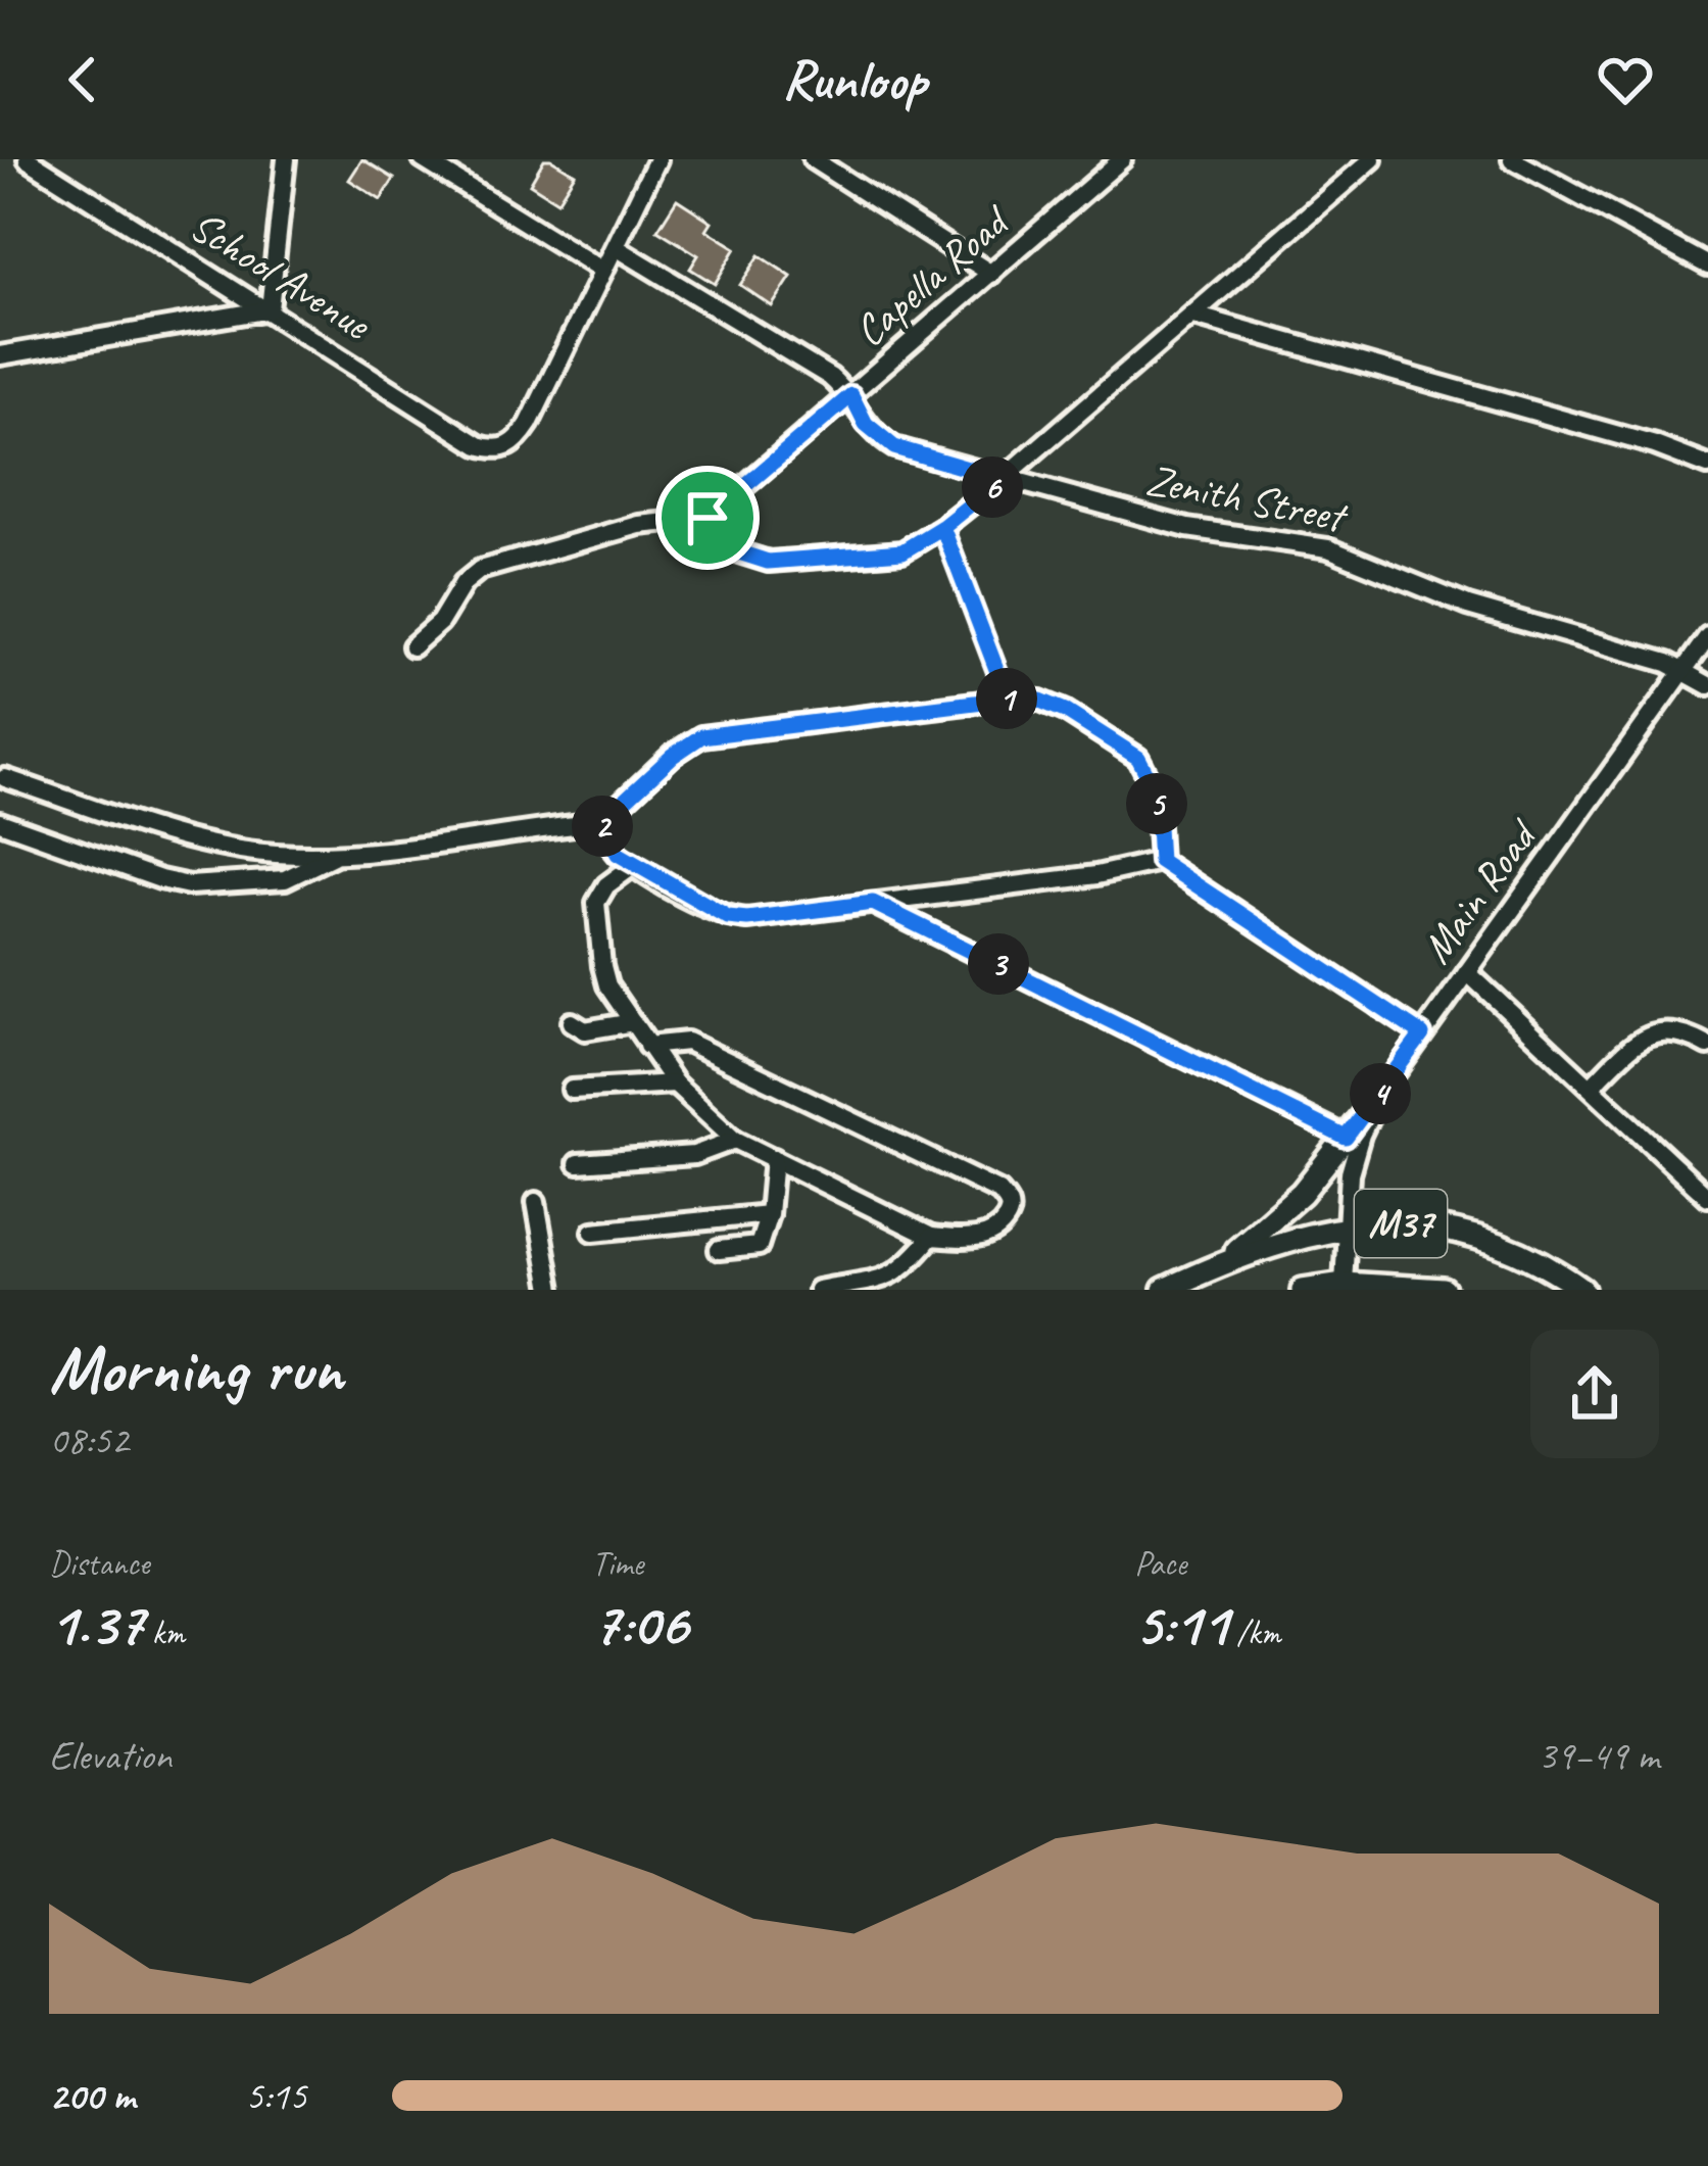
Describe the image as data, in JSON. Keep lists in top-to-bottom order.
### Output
{
  "streets": {
    "main road": ["M37"],
    "street": [
      "School Avenue",
      "Capella Road",
      "Zenith Street",
      "Main Road"
    ]
  },
  "crossings": [
    ["Capella Road", "Zenith Street"],
    ["Zenith Street", "Main Road"],
    ["Main Road", "M37"]
  ],
  "page": {
    "header": "Runloop",
    "pins": [
      "6",
      "1",
      "5",
      "2",
      "3",
      "4"
    ],
    "heading": ["Morning run", "08:52"],
    "stats": [
      ["Distance", "1.37 km"],
      ["Time", "7:06"],
      ["Pace", "5:11 /km"]
    ],
    "chart": ["Elevation", "39–49 m"],
    "list": [
      {
        "name": "200 m",
        "note": "5:15"
      }
    ]
  }
}
